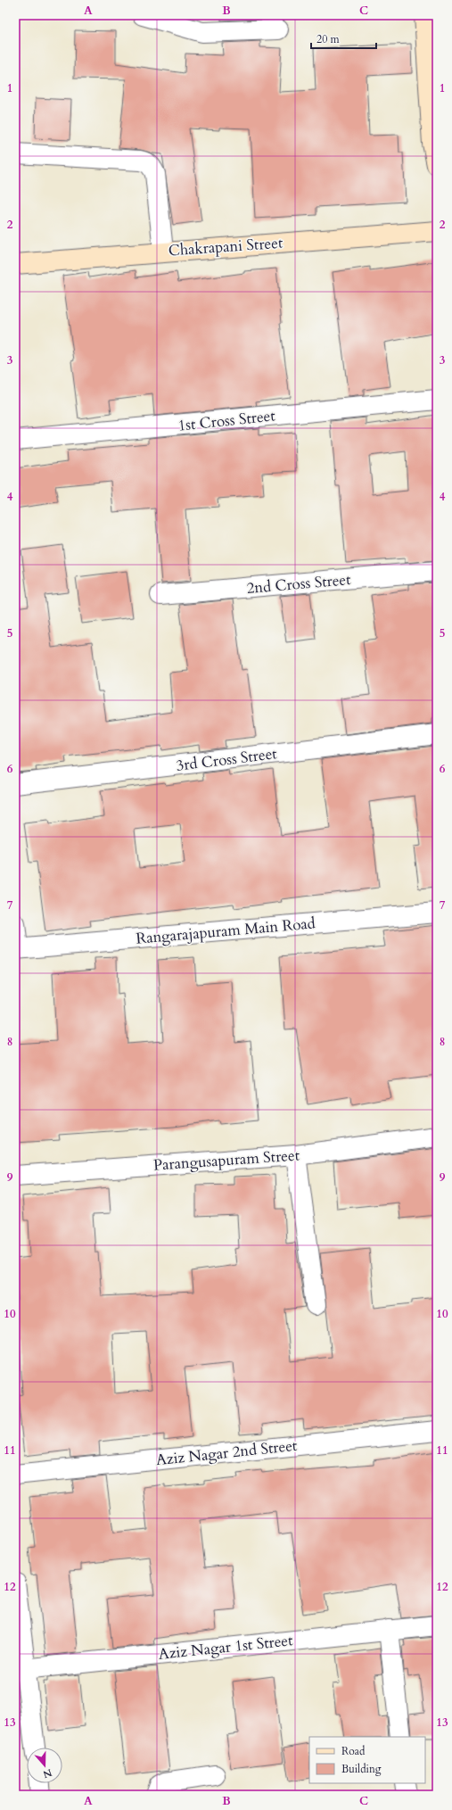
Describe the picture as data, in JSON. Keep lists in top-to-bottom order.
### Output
{
  "streets": {
    "street": [
      "Chakrapani Street",
      "1st Cross Street",
      "2nd Cross Street",
      "3rd Cross Street",
      "Rangarajapuram Main Road",
      "Parangusapuram Street",
      "Aziz Nagar 2nd Street",
      "Aziz Nagar 1st Street"
    ]
  },
  "legend": ["Road", "Building"],
  "scale_bar": "20 m",
  "north": "bottom",
  "grid": {
    "columns": ["A", "B", "C"],
    "rows": [
      "1",
      "2",
      "3",
      "4",
      "5",
      "6",
      "7",
      "8",
      "9",
      "10",
      "11",
      "12",
      "13"
    ]
  }
}
